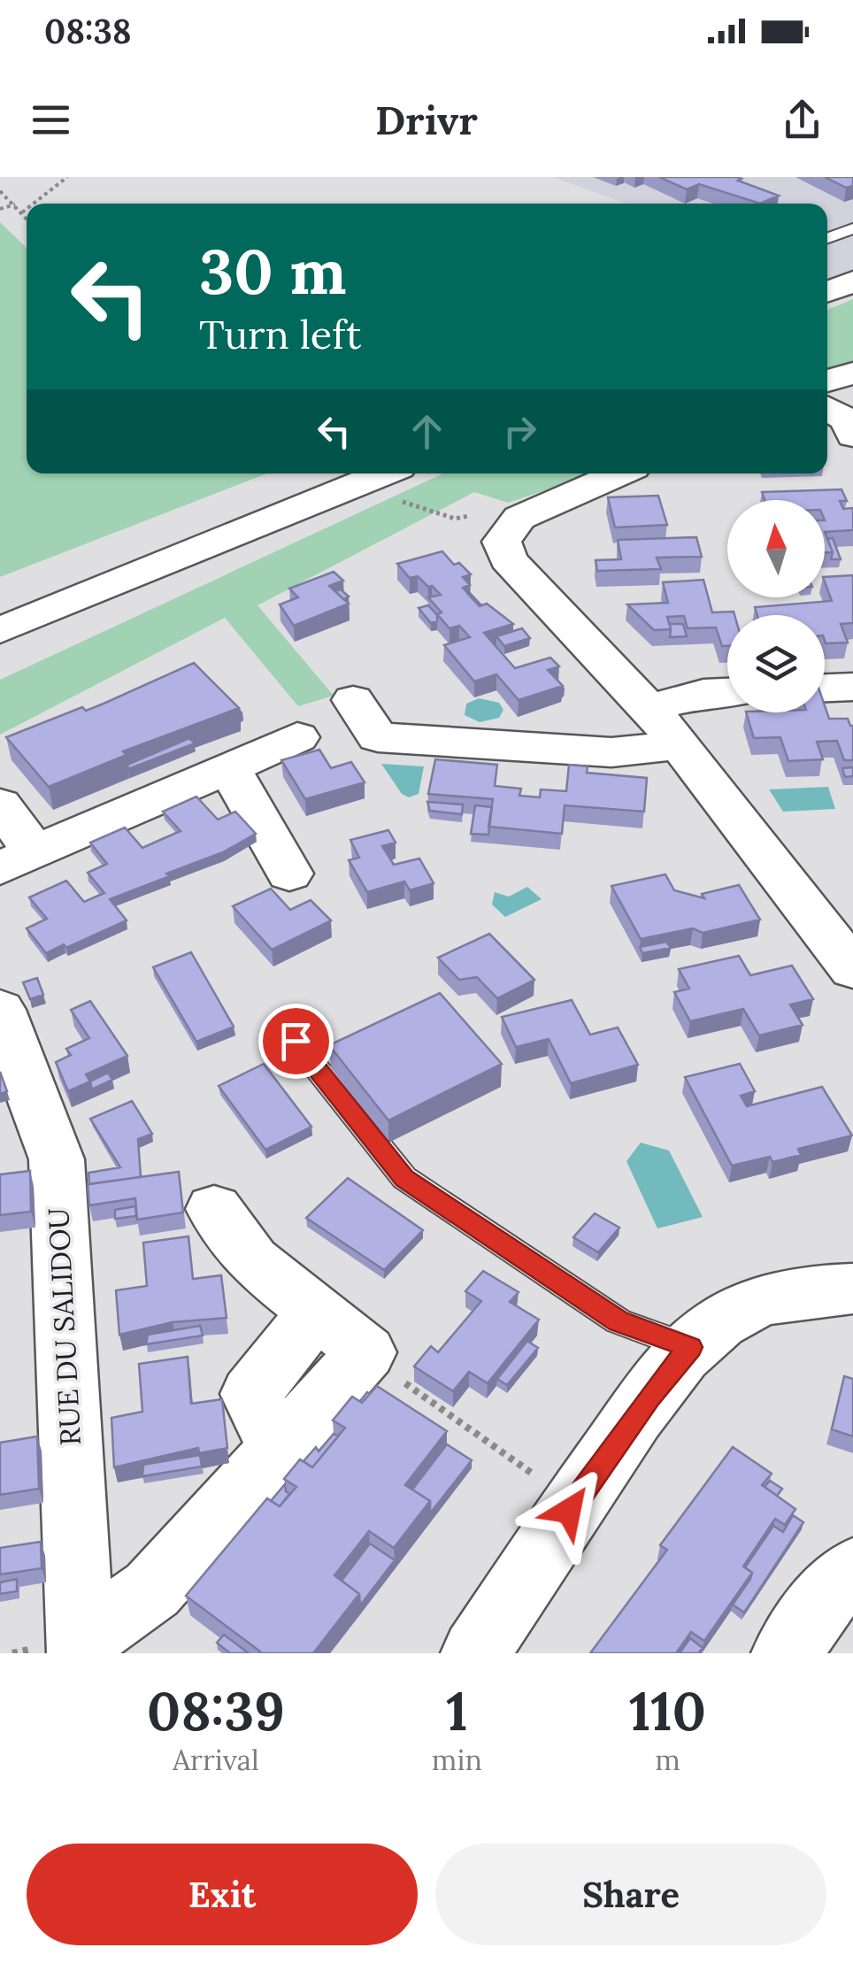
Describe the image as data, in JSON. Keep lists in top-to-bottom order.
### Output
{
  "streets": {
    "street": ["RUE DU SALIDOU"]
  },
  "north": "top",
  "page": {
    "status": "08:38",
    "header": "Drivr",
    "turn": ["30 m", "Turn left"],
    "eta": [
      "08:39",
      "Arrival",
      "1",
      "min",
      "110",
      "m"
    ],
    "buttons": ["Exit", "Share"]
  }
}
